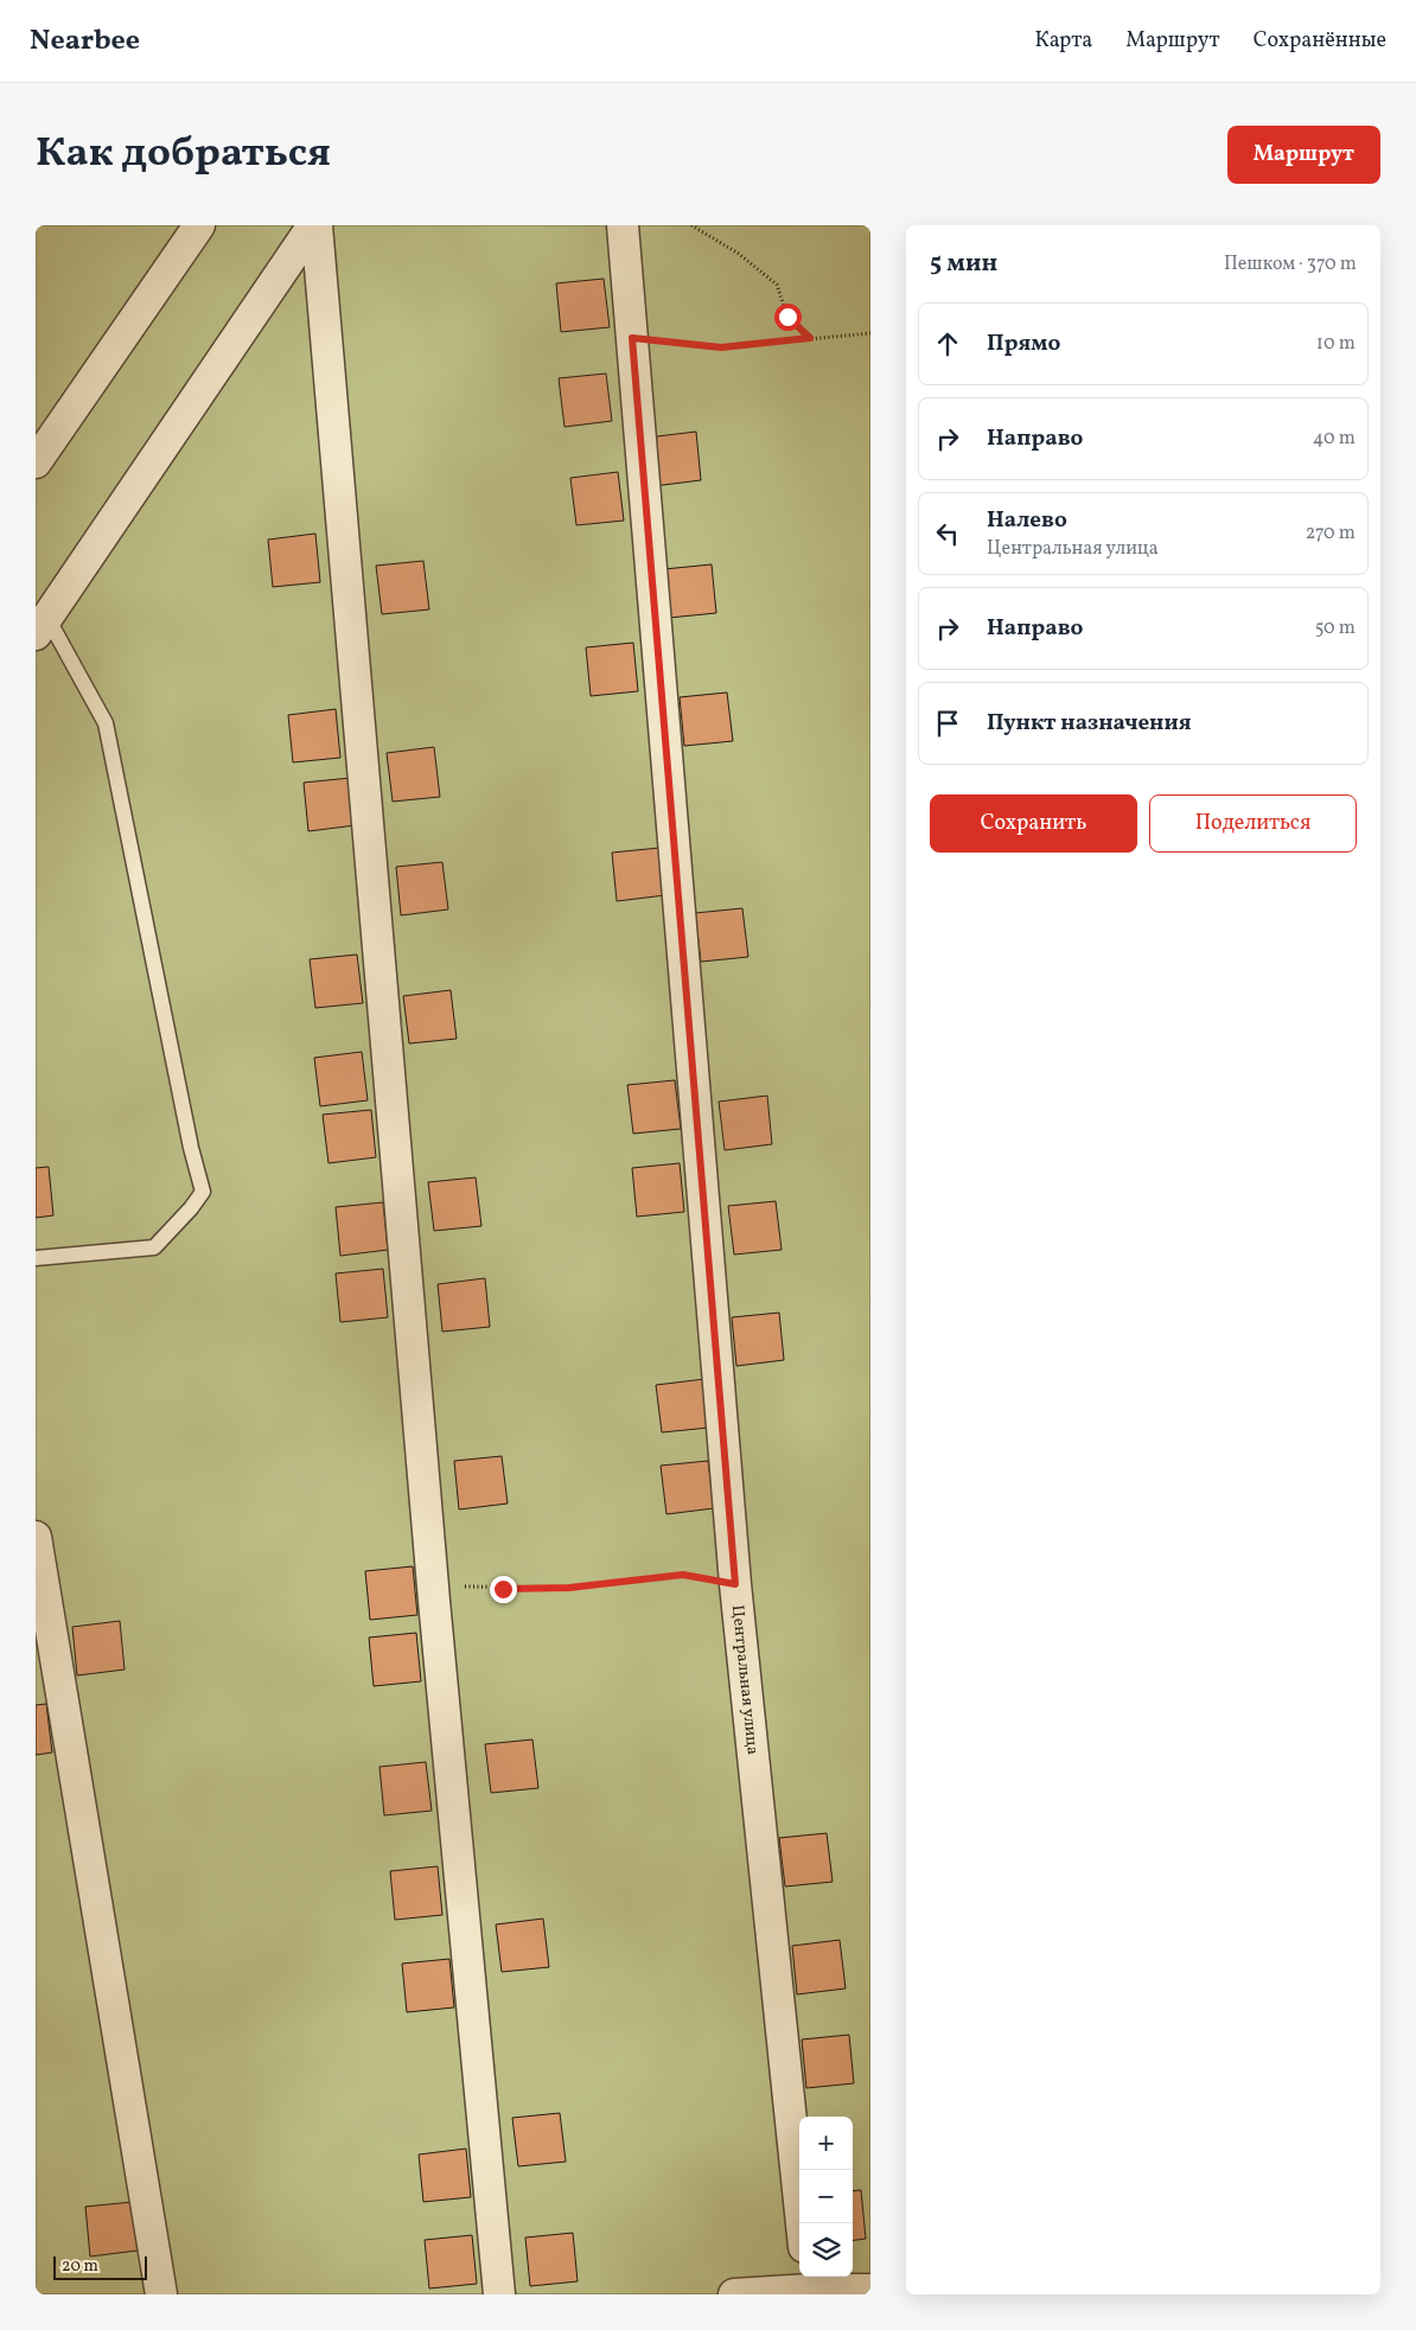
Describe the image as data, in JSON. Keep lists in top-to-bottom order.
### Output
{
  "streets": {
    "street": ["Центральная улица"]
  },
  "scale_bar": "20 m",
  "page": {
    "header": "Nearbee",
    "nav": ["Карта", "Маршрут", "Сохранённые"],
    "title": "Как добраться",
    "buttons": [
      "Маршрут",
      ["Сохранить", "Поделиться"]
    ],
    "heading": ["5 мин", "Пешком · 370 m"],
    "list": [
      ["Прямо", "10 m"],
      ["Направо", "40 m"],
      ["Налево", "Центральная улица", "270 m"],
      ["Направо", "50 m"],
      "Пункт назначения"
    ],
    "map_buttons": ["+", "−"],
    "scale": "20 m"
  }
}
